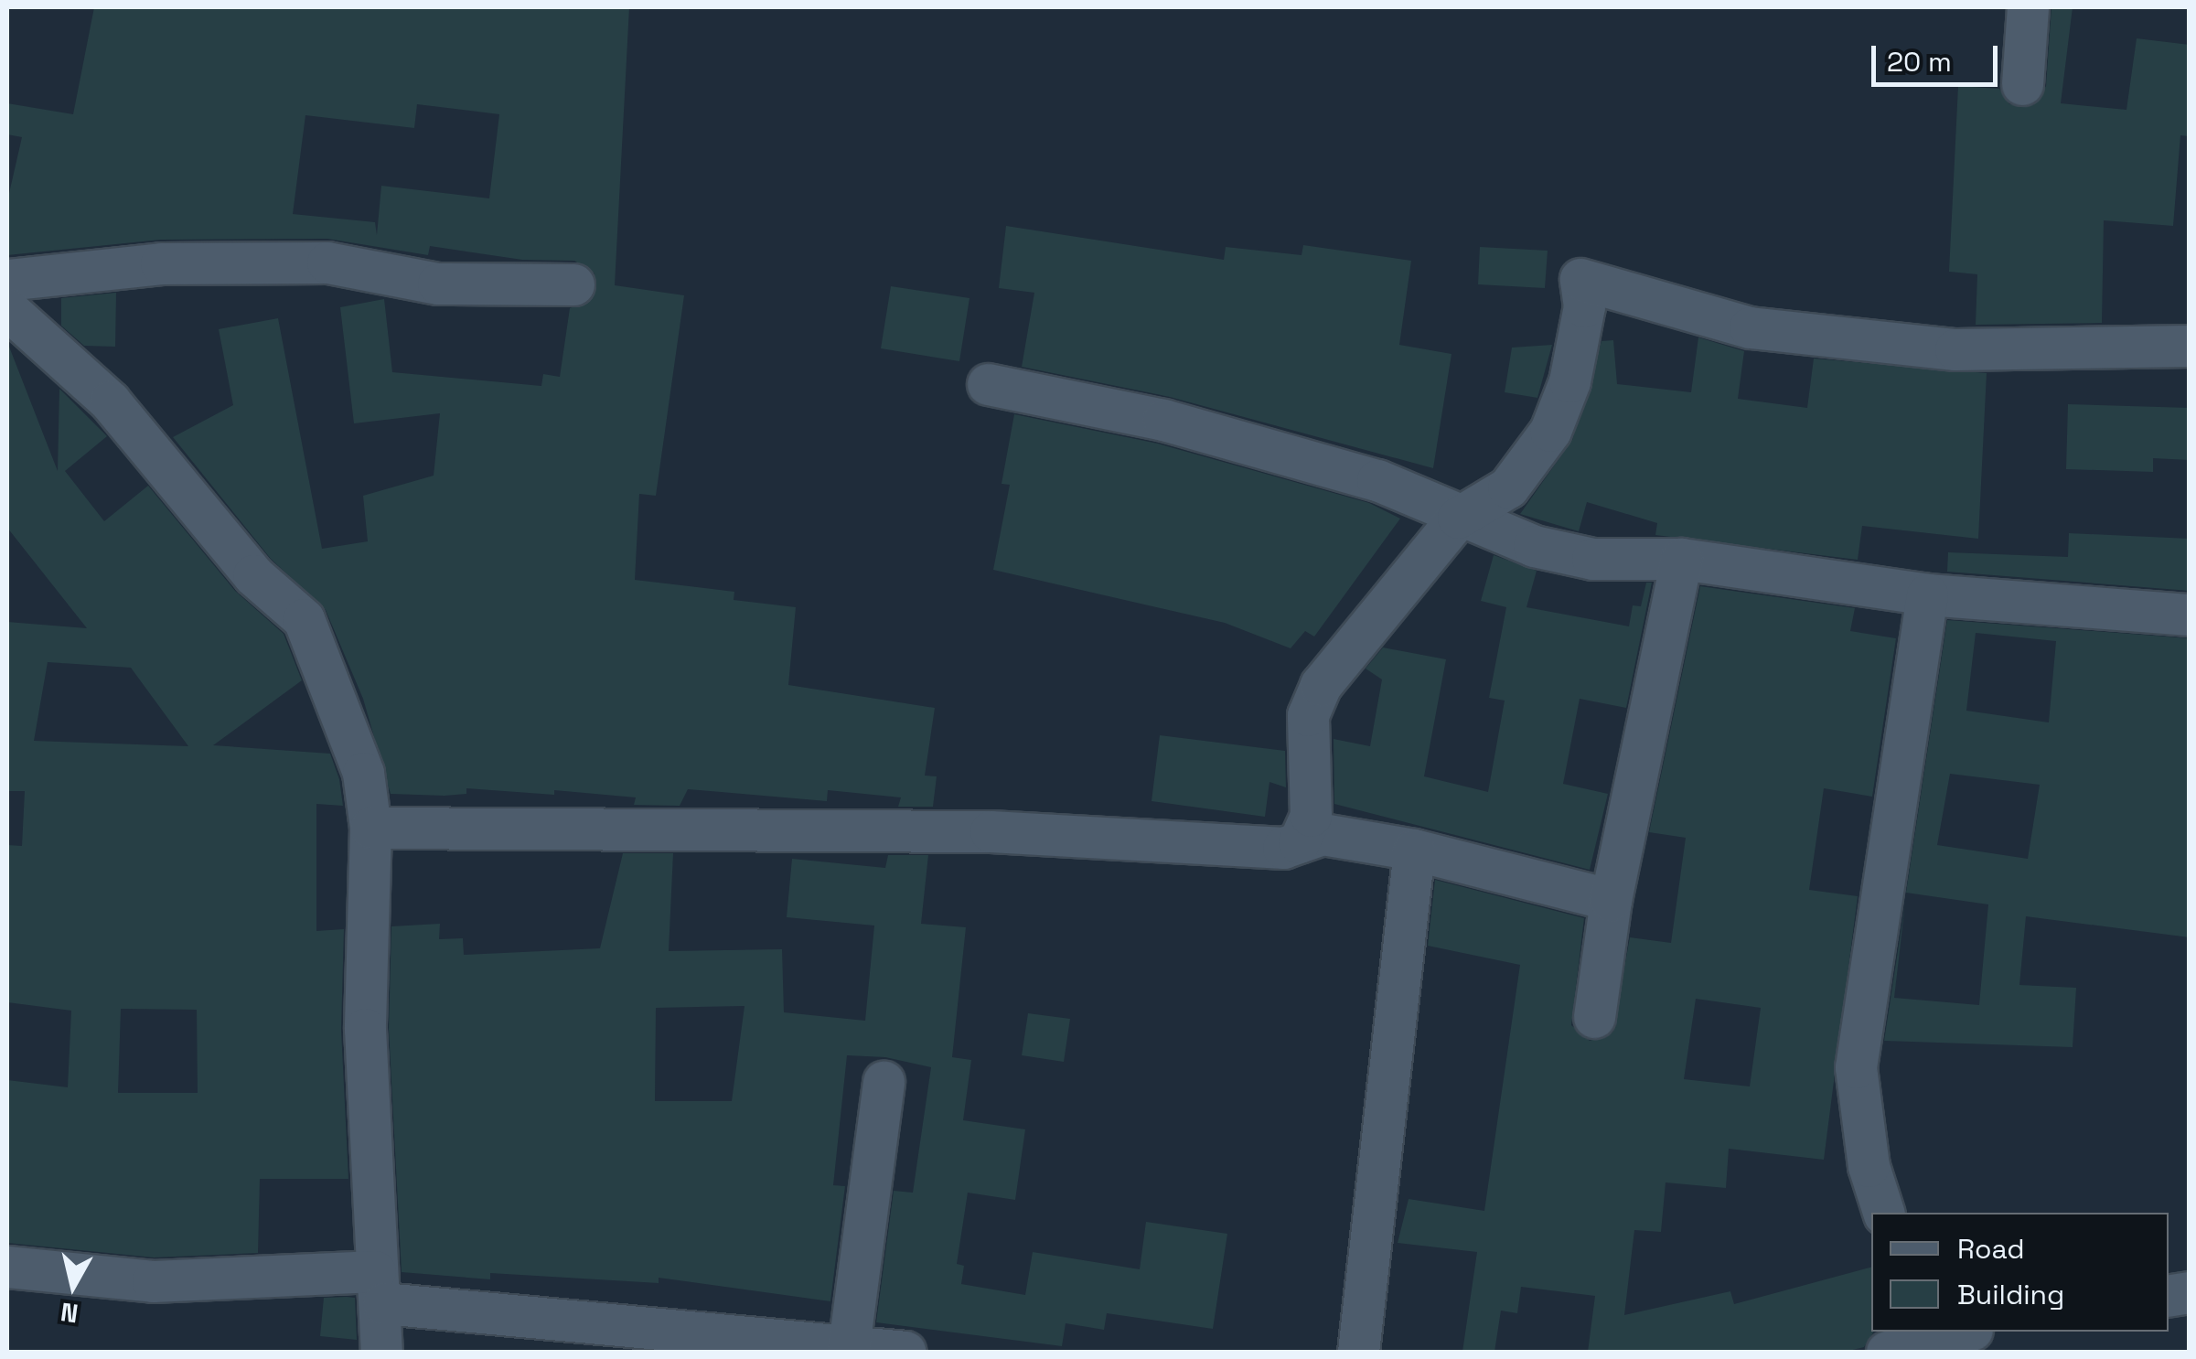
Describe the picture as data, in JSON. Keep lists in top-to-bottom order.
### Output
{
  "legend": ["Road", "Building"],
  "scale_bar": "20 m",
  "north": "bottom"
}
